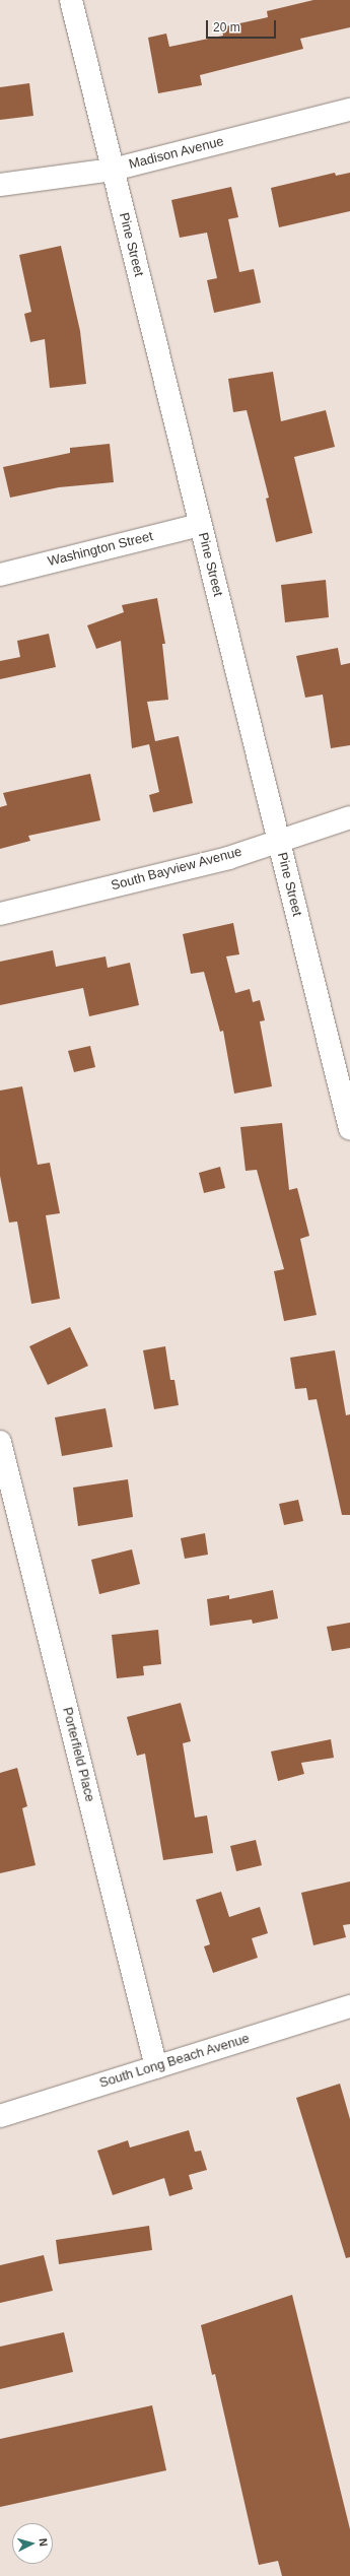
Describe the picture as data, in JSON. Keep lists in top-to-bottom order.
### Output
{
  "streets": {
    "street": [
      "Madison Avenue",
      "Pine Street",
      "Washington Street",
      "South Bayview Avenue",
      "Porterfield Place",
      "South Long Beach Avenue"
    ]
  },
  "crossings": [
    ["Madison Avenue", "Pine Street"],
    ["Pine Street", "Washington Street"],
    ["Pine Street", "South Bayview Avenue"],
    ["Porterfield Place", "South Long Beach Avenue"]
  ],
  "scale_bar": "20 m",
  "north": "right"
}
